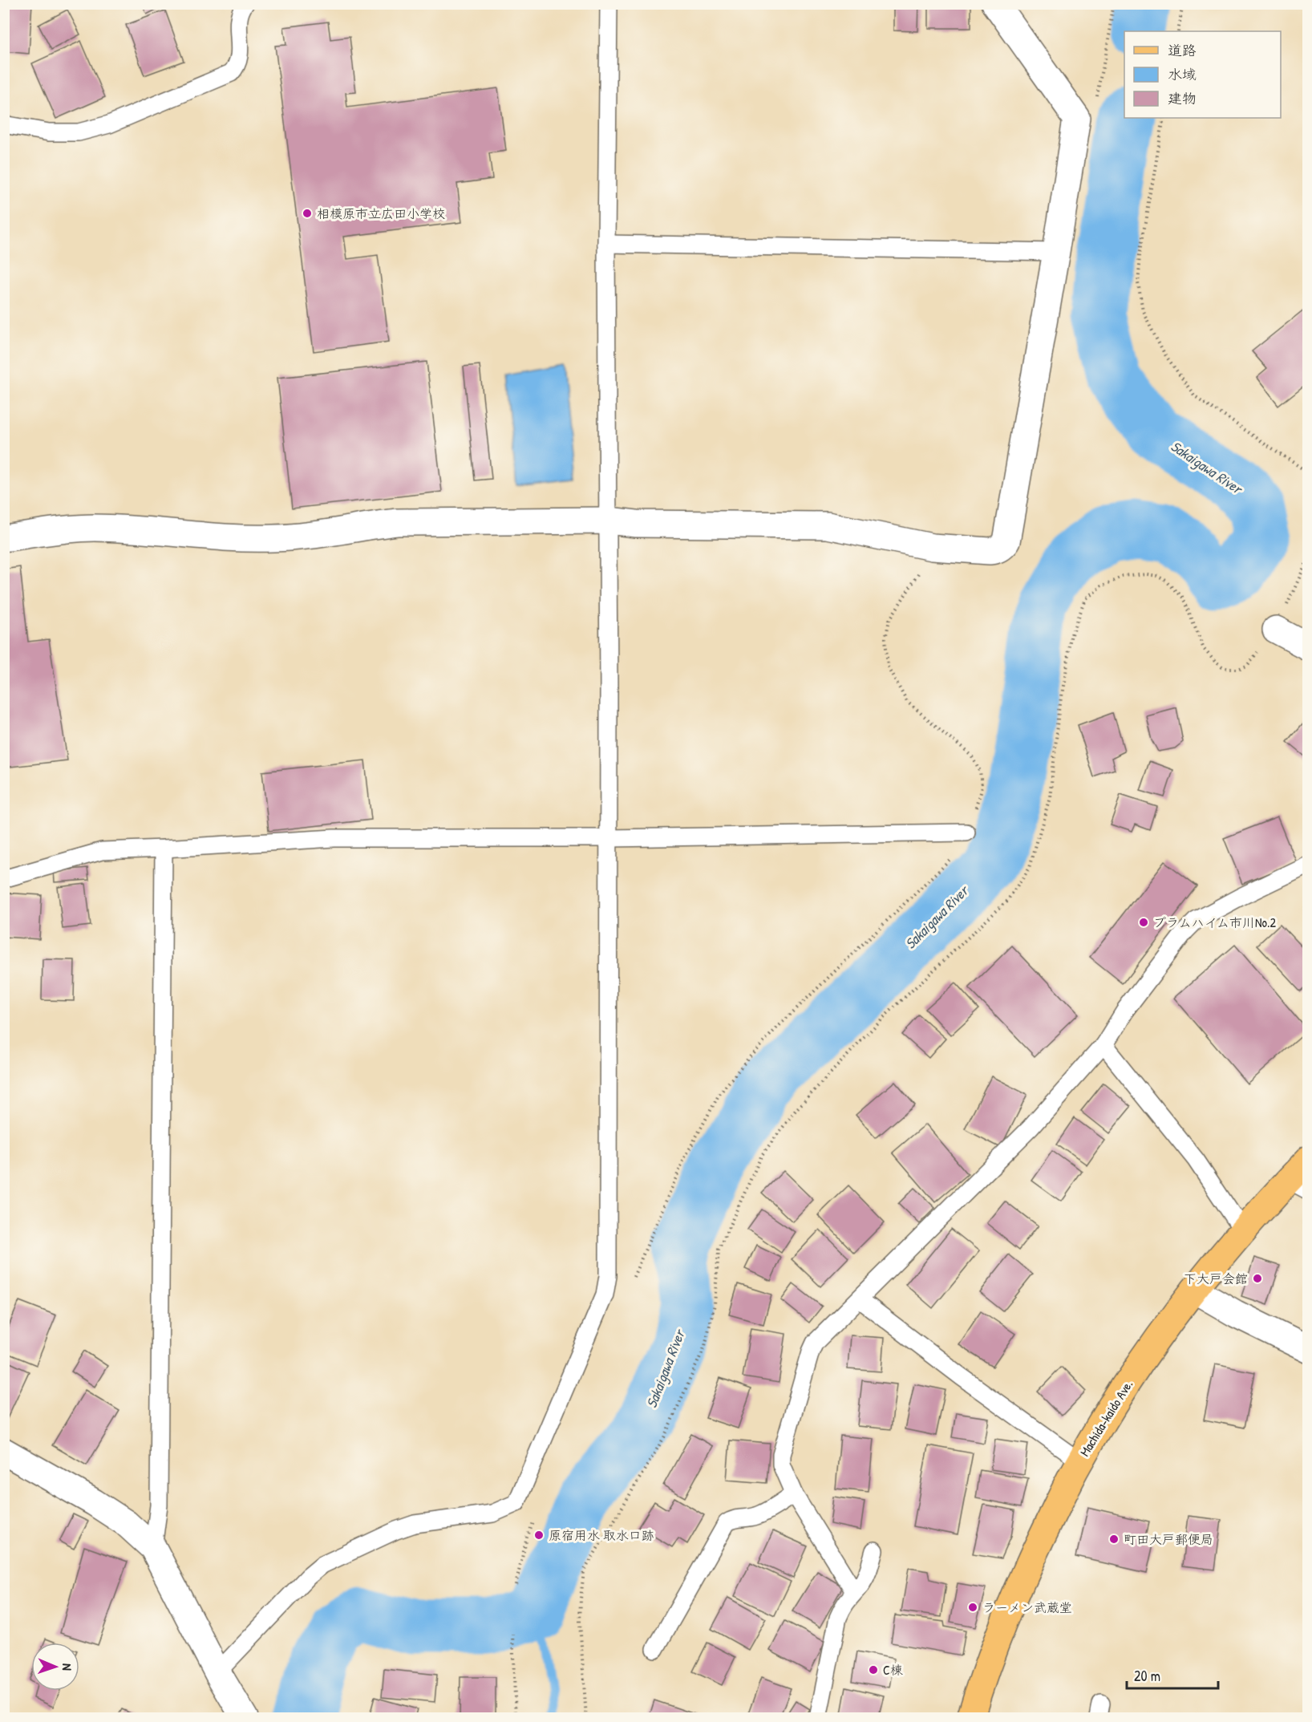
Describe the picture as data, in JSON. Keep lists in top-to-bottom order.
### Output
{
  "streets": {
    "main road": ["Machida-kaido Ave."]
  },
  "water": ["Sakaigawa River"],
  "places": [
    "相模原市立広田小学校",
    "プラムハイム市川No.2",
    "下大戸会館",
    "原宿用水 取水口跡",
    "町田大戸郵便局",
    "ラーメン武蔵堂",
    "C棟"
  ],
  "legend": ["道路", "水域", "建物"],
  "scale_bar": "20 m",
  "north": "right"
}
